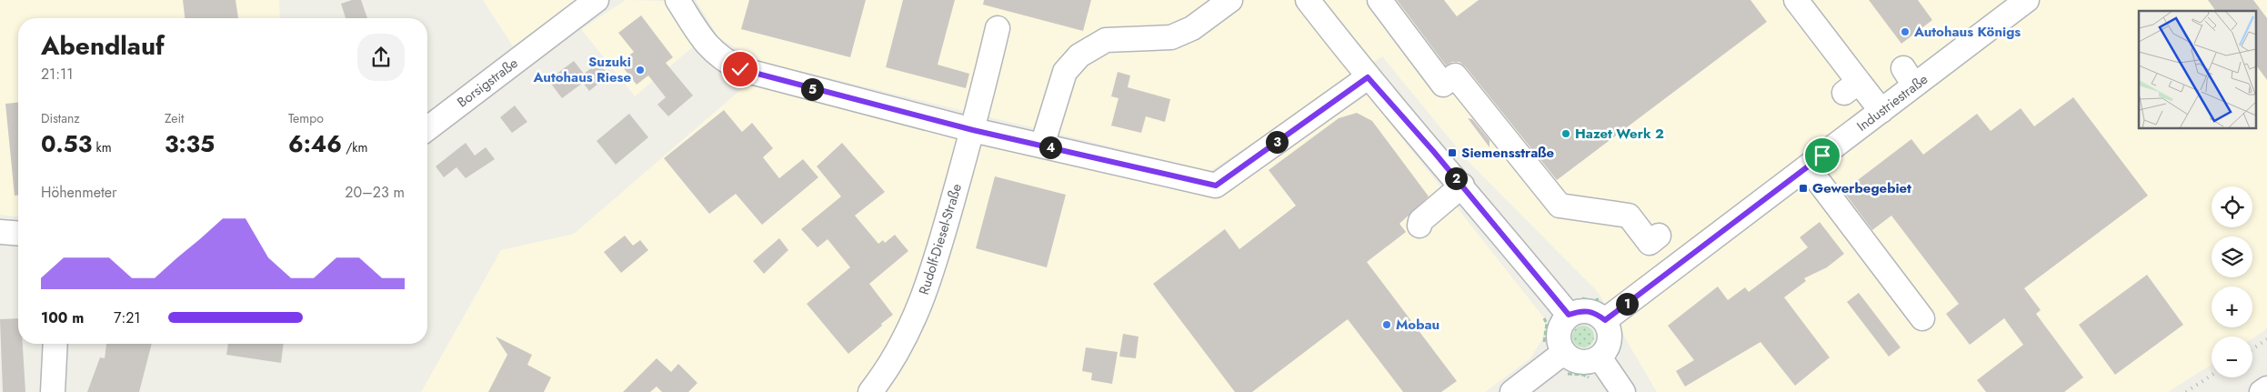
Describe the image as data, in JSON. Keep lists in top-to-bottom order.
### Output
{
  "streets": {
    "street": ["Borsigstraße", "Industriestraße", "Rudolf-Diesel-Straße"]
  },
  "places": {
    "other": [
      "Autohaus Königs",
      "Suzuki Autohaus Riese",
      "Hazet Werk 2",
      "Mobau"
    ],
    "transit": ["Siemensstraße", "Gewerbegebiet"]
  },
  "page": {
    "heading": ["Abendlauf", "21:11"],
    "pins": [
      "5",
      "3",
      "4",
      "2",
      "1"
    ],
    "stats": [
      ["Distanz", "0.53 km"],
      ["Zeit", "3:35"],
      ["Tempo", "6:46 /km"]
    ],
    "chart": ["Höhenmeter", "20–23 m"],
    "map_buttons": ["+", "−"],
    "list": [
      {
        "name": "100 m",
        "note": "7:21"
      }
    ]
  }
}
